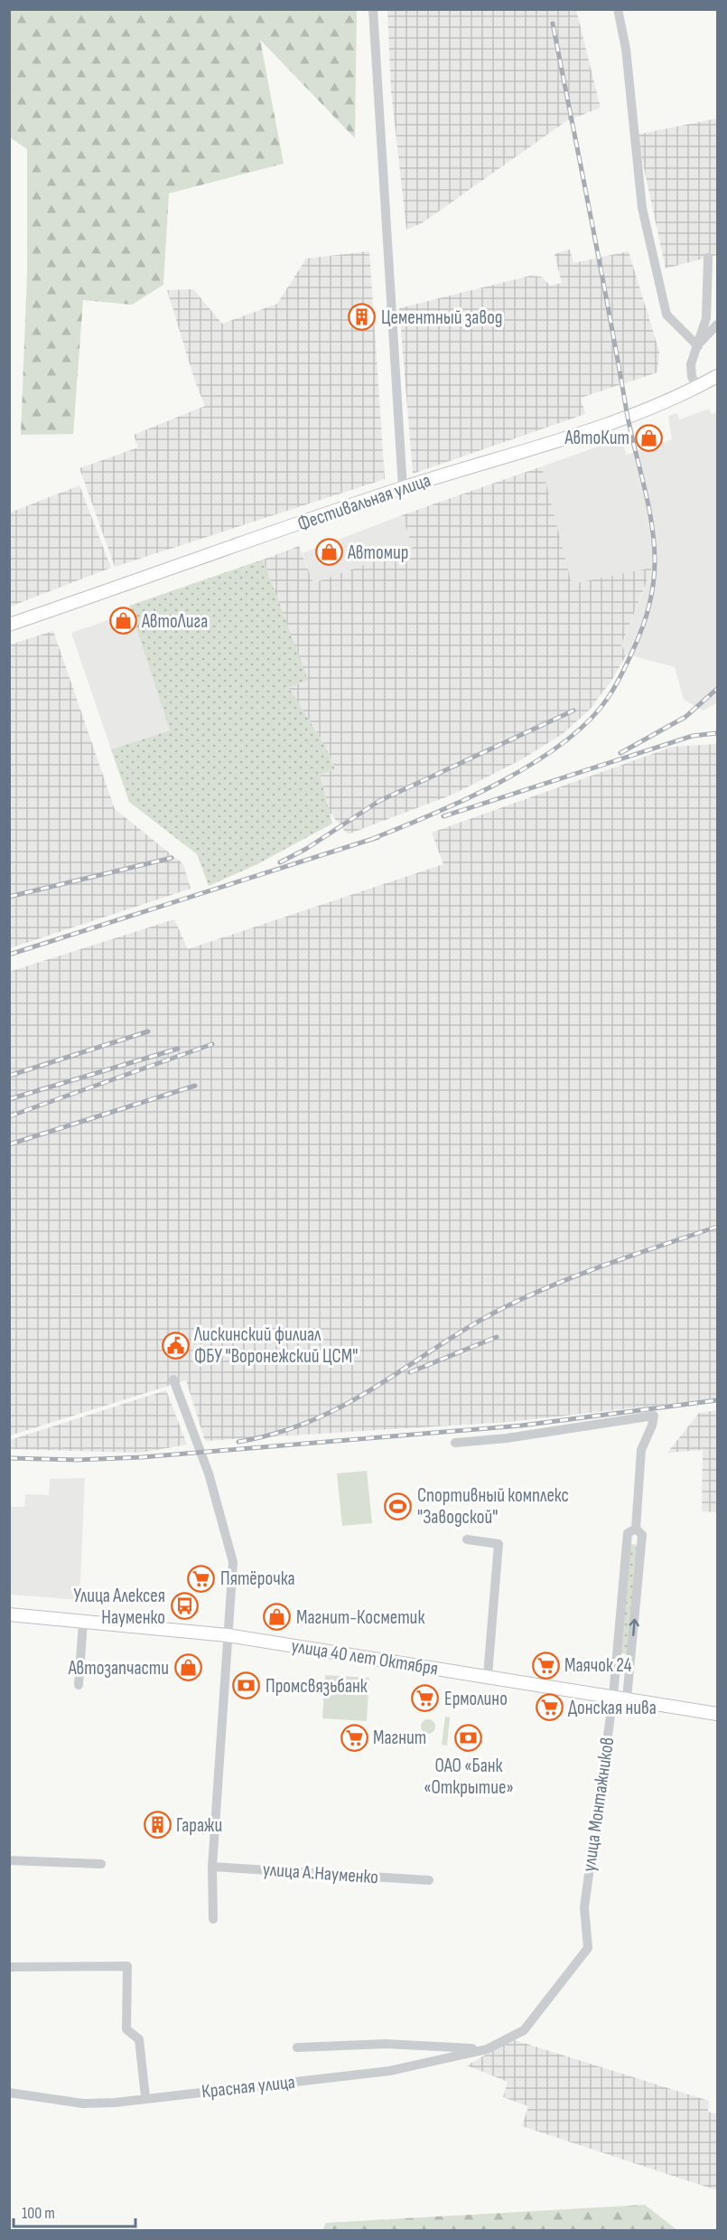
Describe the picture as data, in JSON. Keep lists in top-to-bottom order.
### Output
{
  "streets": {
    "main road": ["Фестивальная улица", "улица 40 лет Октября"],
    "street": ["улица Монтажников", "улица А.Науменко", "Красная улица"]
  },
  "crossings": [
    ["улица 40 лет Октября", "улица Монтажников"],
    ["улица Монтажников", "Красная улица"]
  ],
  "places": {
    "building": ["Цементный завод", "Гаражи"],
    "shop": [
      "АвтоКит",
      "Автомир",
      "АвтоЛига",
      "Магнит-Косметик",
      "Автозапчасти"
    ],
    "public building": ["Лискинский филиал ФБУ \"Воронежский ЦСМ\""],
    "sports": ["Спортивный комплекс \"Заводской\""],
    "supermarket": [
      "Пятёрочка",
      "Маячок 24",
      "Ермолино",
      "Донская нива",
      "Магнит"
    ],
    "bus stop": ["Улица Алексея Науменко"],
    "bank": ["Промсвязьбанк", "ОАО «Банк «Открытие»"]
  },
  "scale_bar": "100 m"
}
